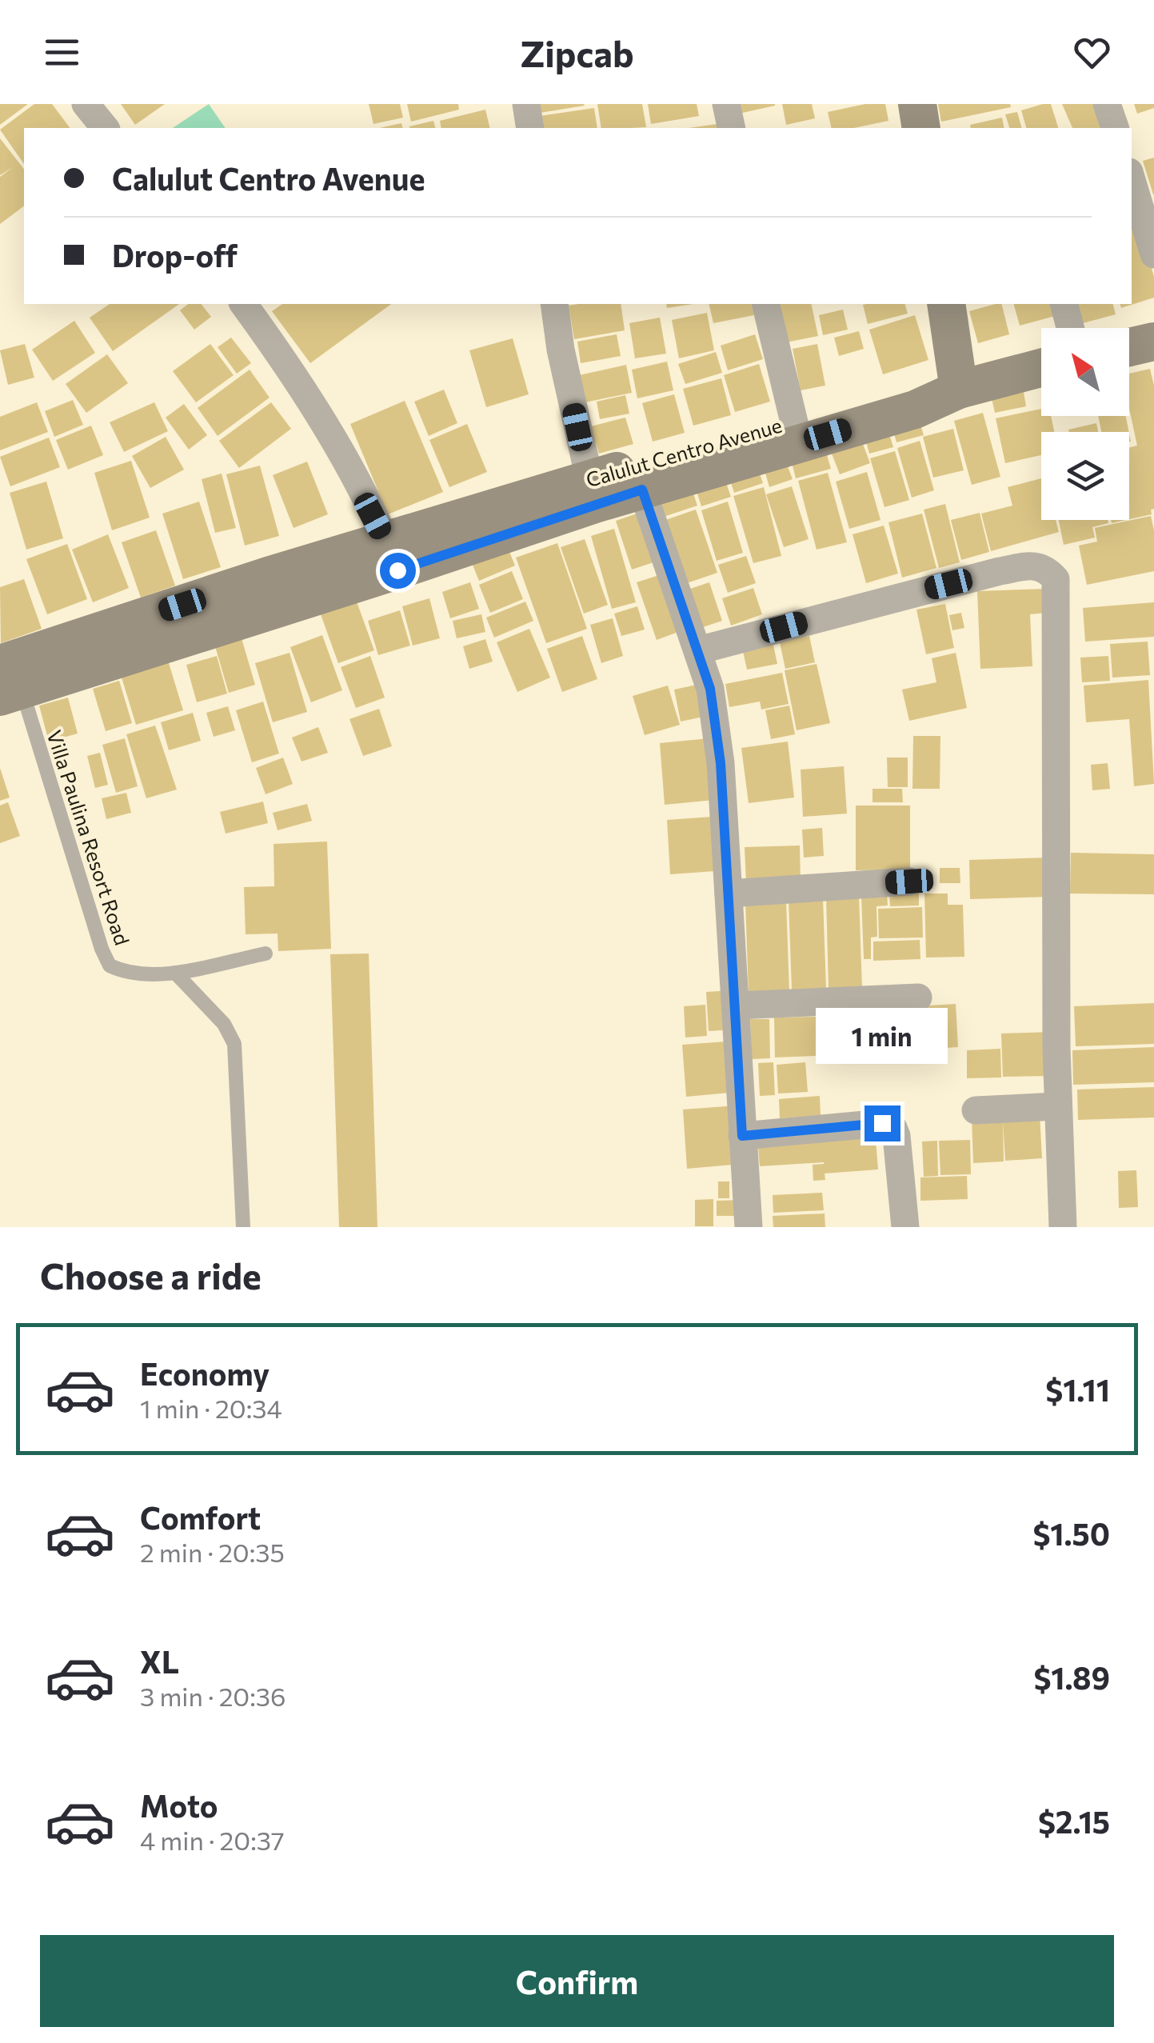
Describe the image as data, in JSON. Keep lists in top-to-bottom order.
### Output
{
  "streets": {
    "main road": ["Calulut Centro Avenue"],
    "lane": ["Villa Paulina Resort Road"]
  },
  "crossings": [
    ["Calulut Centro Avenue", "Villa Paulina Resort Road"]
  ],
  "north": "top left",
  "page": {
    "header": "Zipcab",
    "banner": ["Calulut Centro Avenue", "Drop-off"],
    "bubble": "1 min",
    "heading": "Choose a ride",
    "list": [
      {
        "name": "Economy",
        "note": "1 min · 20:34",
        "value": "$1.11"
      },
      {
        "name": "Comfort",
        "note": "2 min · 20:35",
        "value": "$1.50"
      },
      {
        "name": "XL",
        "note": "3 min · 20:36",
        "value": "$1.89"
      },
      {
        "name": "Moto",
        "note": "4 min · 20:37",
        "value": "$2.15"
      }
    ],
    "buttons": "Confirm"
  }
}
